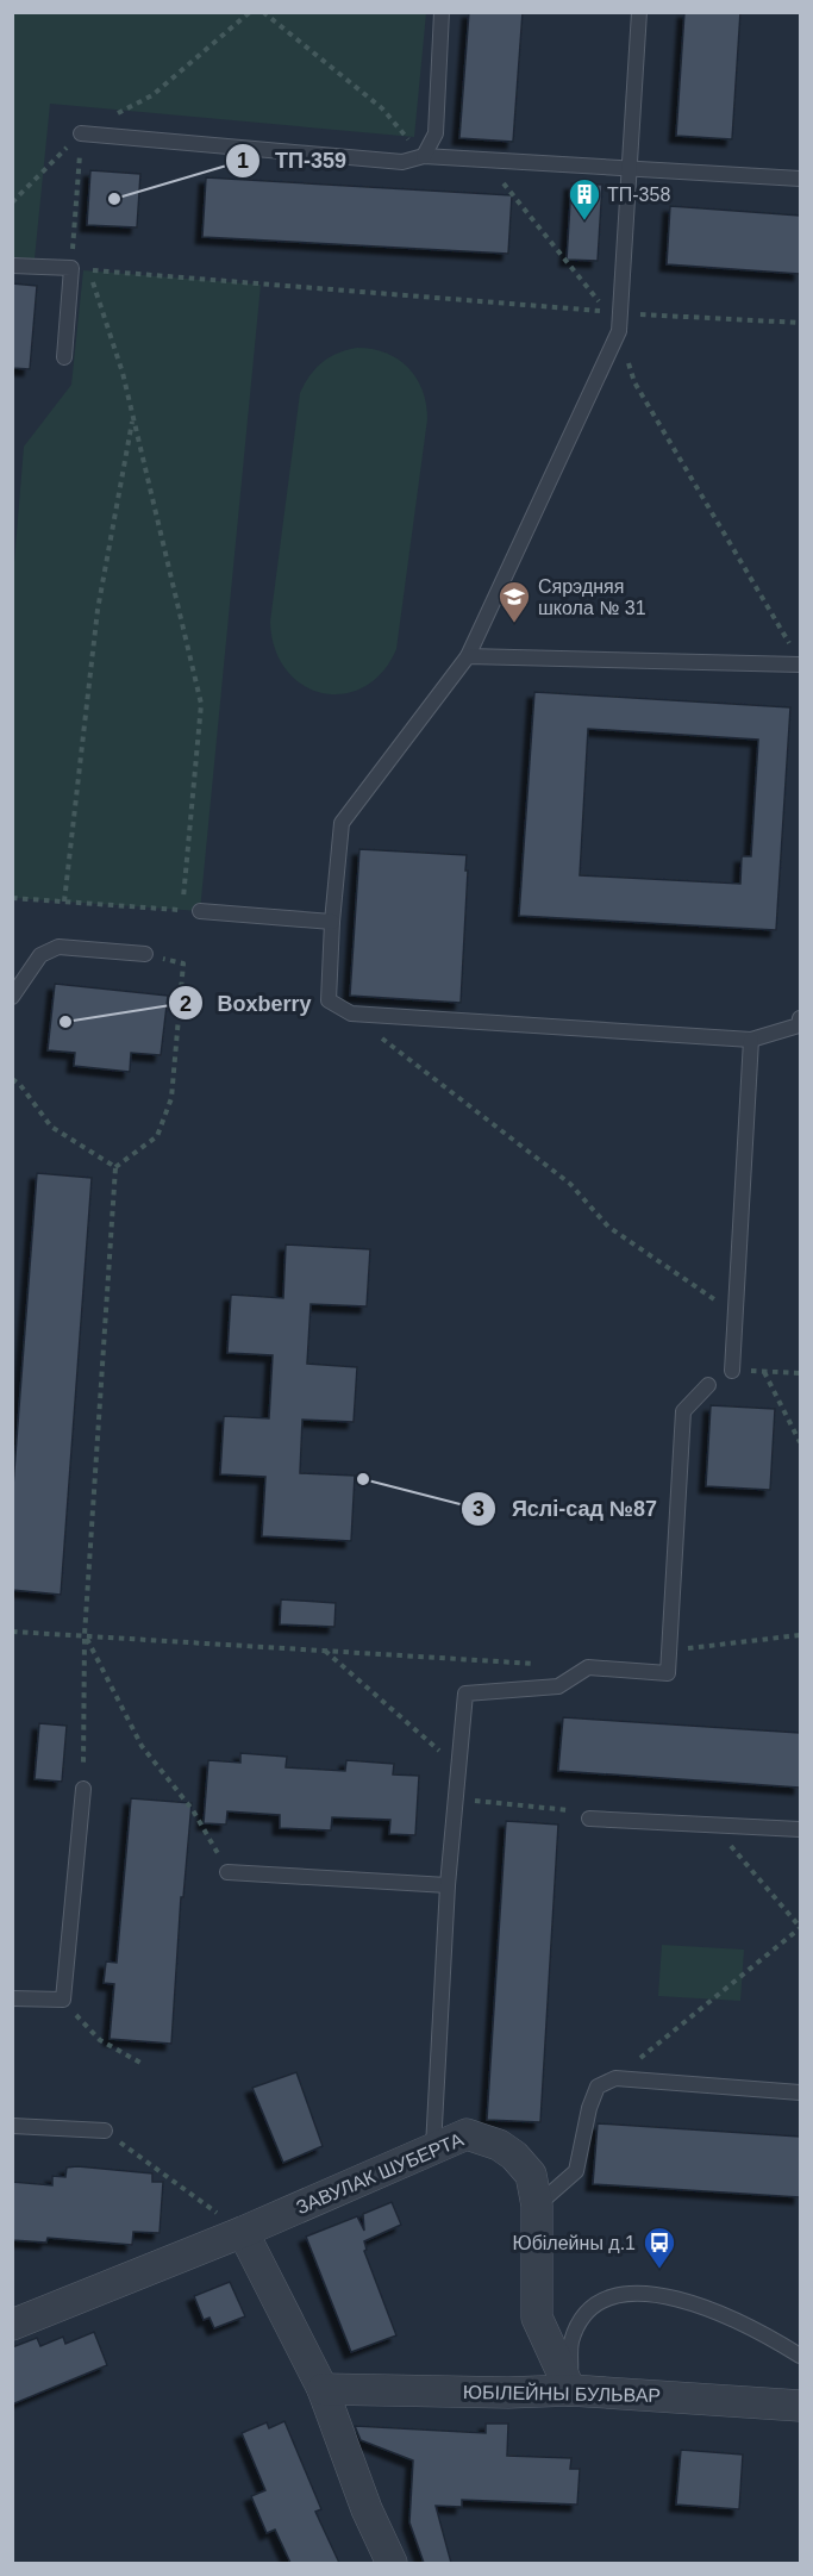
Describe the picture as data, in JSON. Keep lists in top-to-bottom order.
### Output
{
  "streets": {
    "street": ["ЗАВУЛАК ШУБЕРТА", "ЮБІЛЕЙНЫ БУЛЬВАР"]
  },
  "crossings": [
    ["ЗАВУЛАК ШУБЕРТА", "ЮБІЛЕЙНЫ БУЛЬВАР"]
  ],
  "places": {
    "other": ["ТП-359", "Boxberry", "Яслі-сад №87"],
    "building": ["ТП-358"],
    "school or university": ["Сярэдняя школа № 31"],
    "bus stop": ["Юбілейны д.1"]
  }
}
